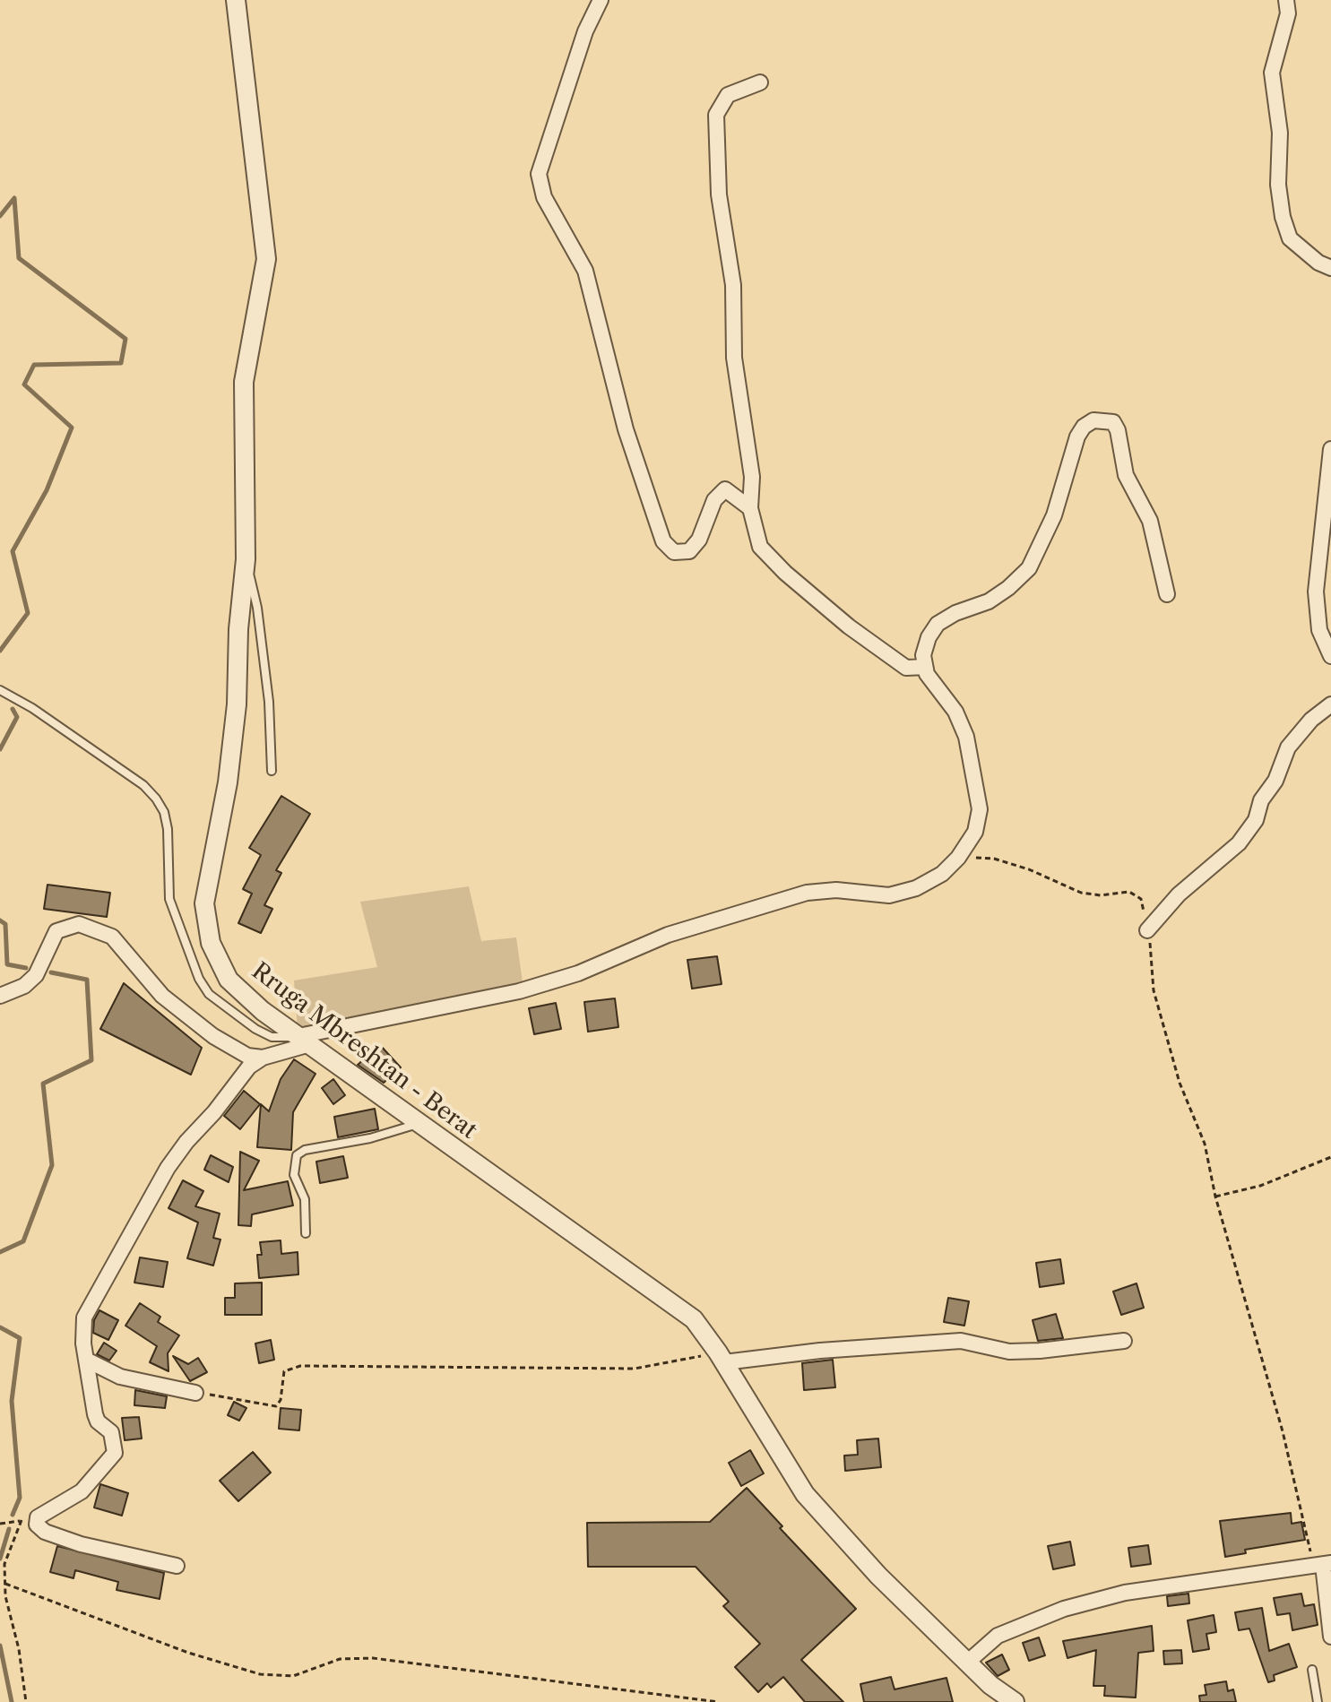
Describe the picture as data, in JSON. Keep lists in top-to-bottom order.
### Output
{
  "streets": {
    "street": ["Rruga Mbreshtan - Berat"]
  }
}
